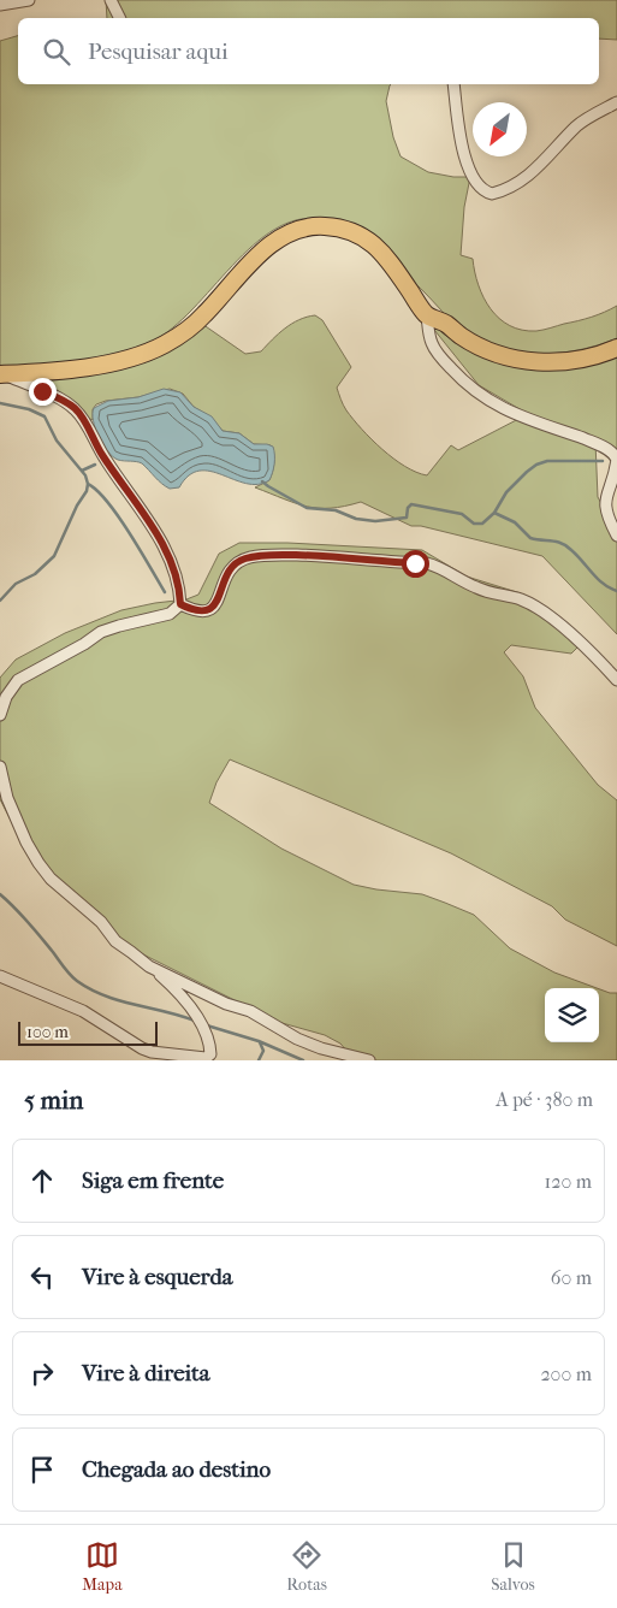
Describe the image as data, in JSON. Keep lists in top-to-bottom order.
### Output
{
  "scale_bar": "100 m",
  "north": "bottom left",
  "page": {
    "search": "Pesquisar aqui",
    "scale": "100 m",
    "heading": ["5 min", "A pé · 380 m"],
    "list": [
      ["Siga em frente", "120 m"],
      ["Vire à esquerda", "60 m"],
      ["Vire à direita", "200 m"],
      "Chegada ao destino"
    ],
    "nav": ["Mapa", "Rotas", "Salvos"]
  }
}
